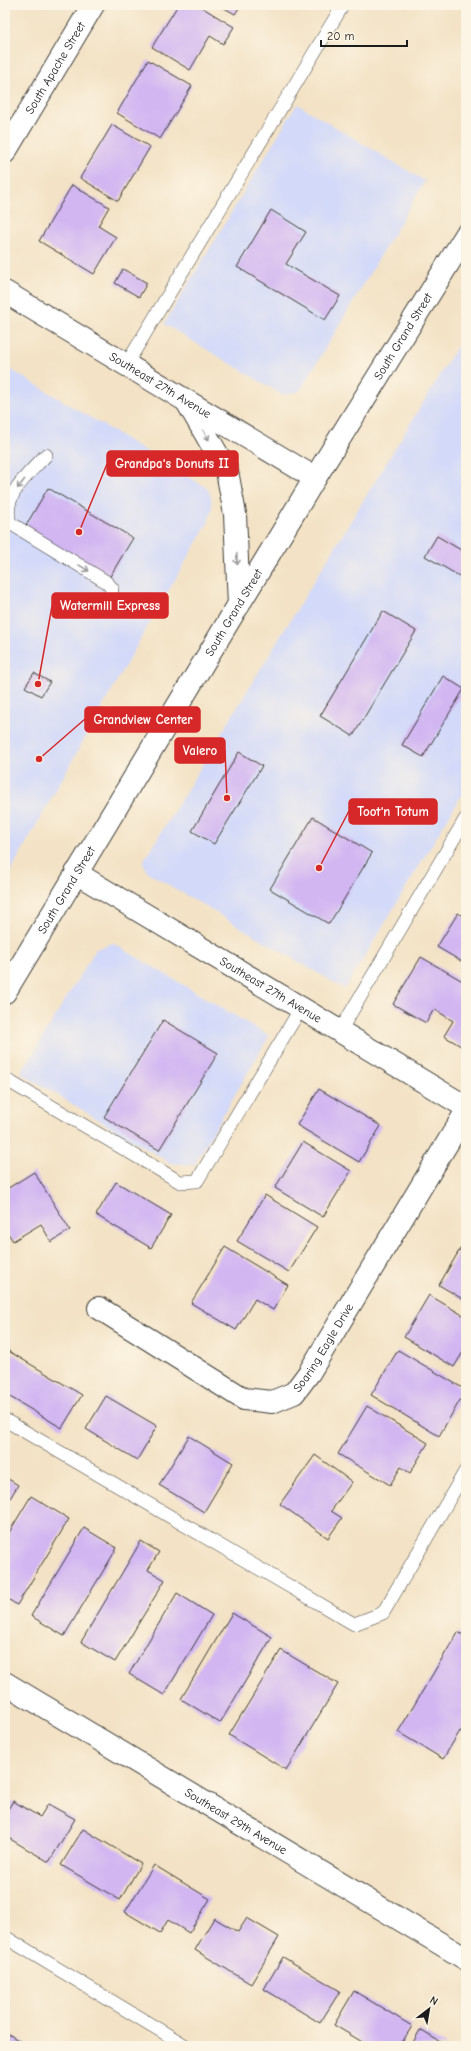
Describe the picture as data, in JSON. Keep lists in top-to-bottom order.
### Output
{
  "streets": {
    "street": [
      "South Apache Street",
      "South Grand Street",
      "Southeast 27th Avenue",
      "Soaring Eagle Drive",
      "Southeast 29th Avenue"
    ]
  },
  "crossings": [
    ["South Grand Street", "Southeast 27th Avenue"]
  ],
  "places": [
    "Grandpa's Donuts II",
    "Watermill Express",
    "Grandview Center",
    "Valero",
    "Toot'n Totum"
  ],
  "scale_bar": "20 m",
  "north": "top right"
}
